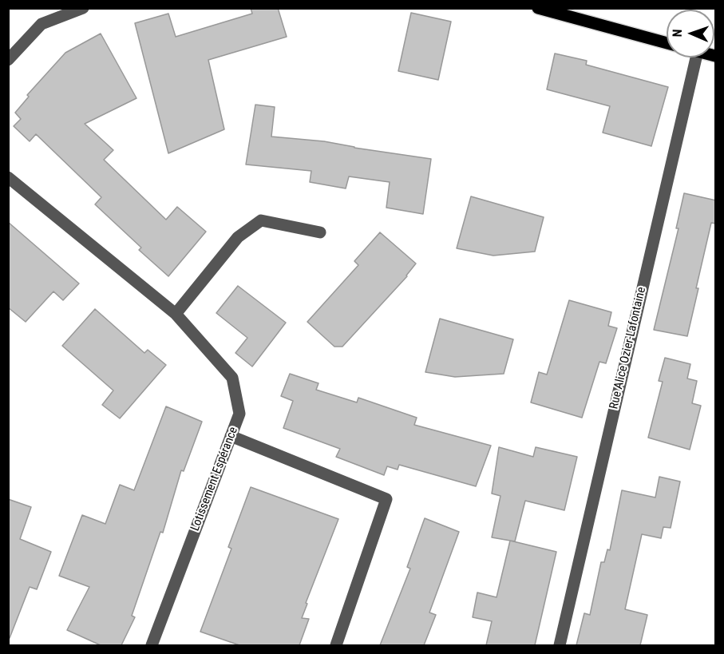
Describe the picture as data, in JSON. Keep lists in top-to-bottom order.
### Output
{
  "streets": {
    "street": ["Rue Alice Ozier-Lafontaine", "Lotissement Espérance"]
  },
  "north": "left"
}
